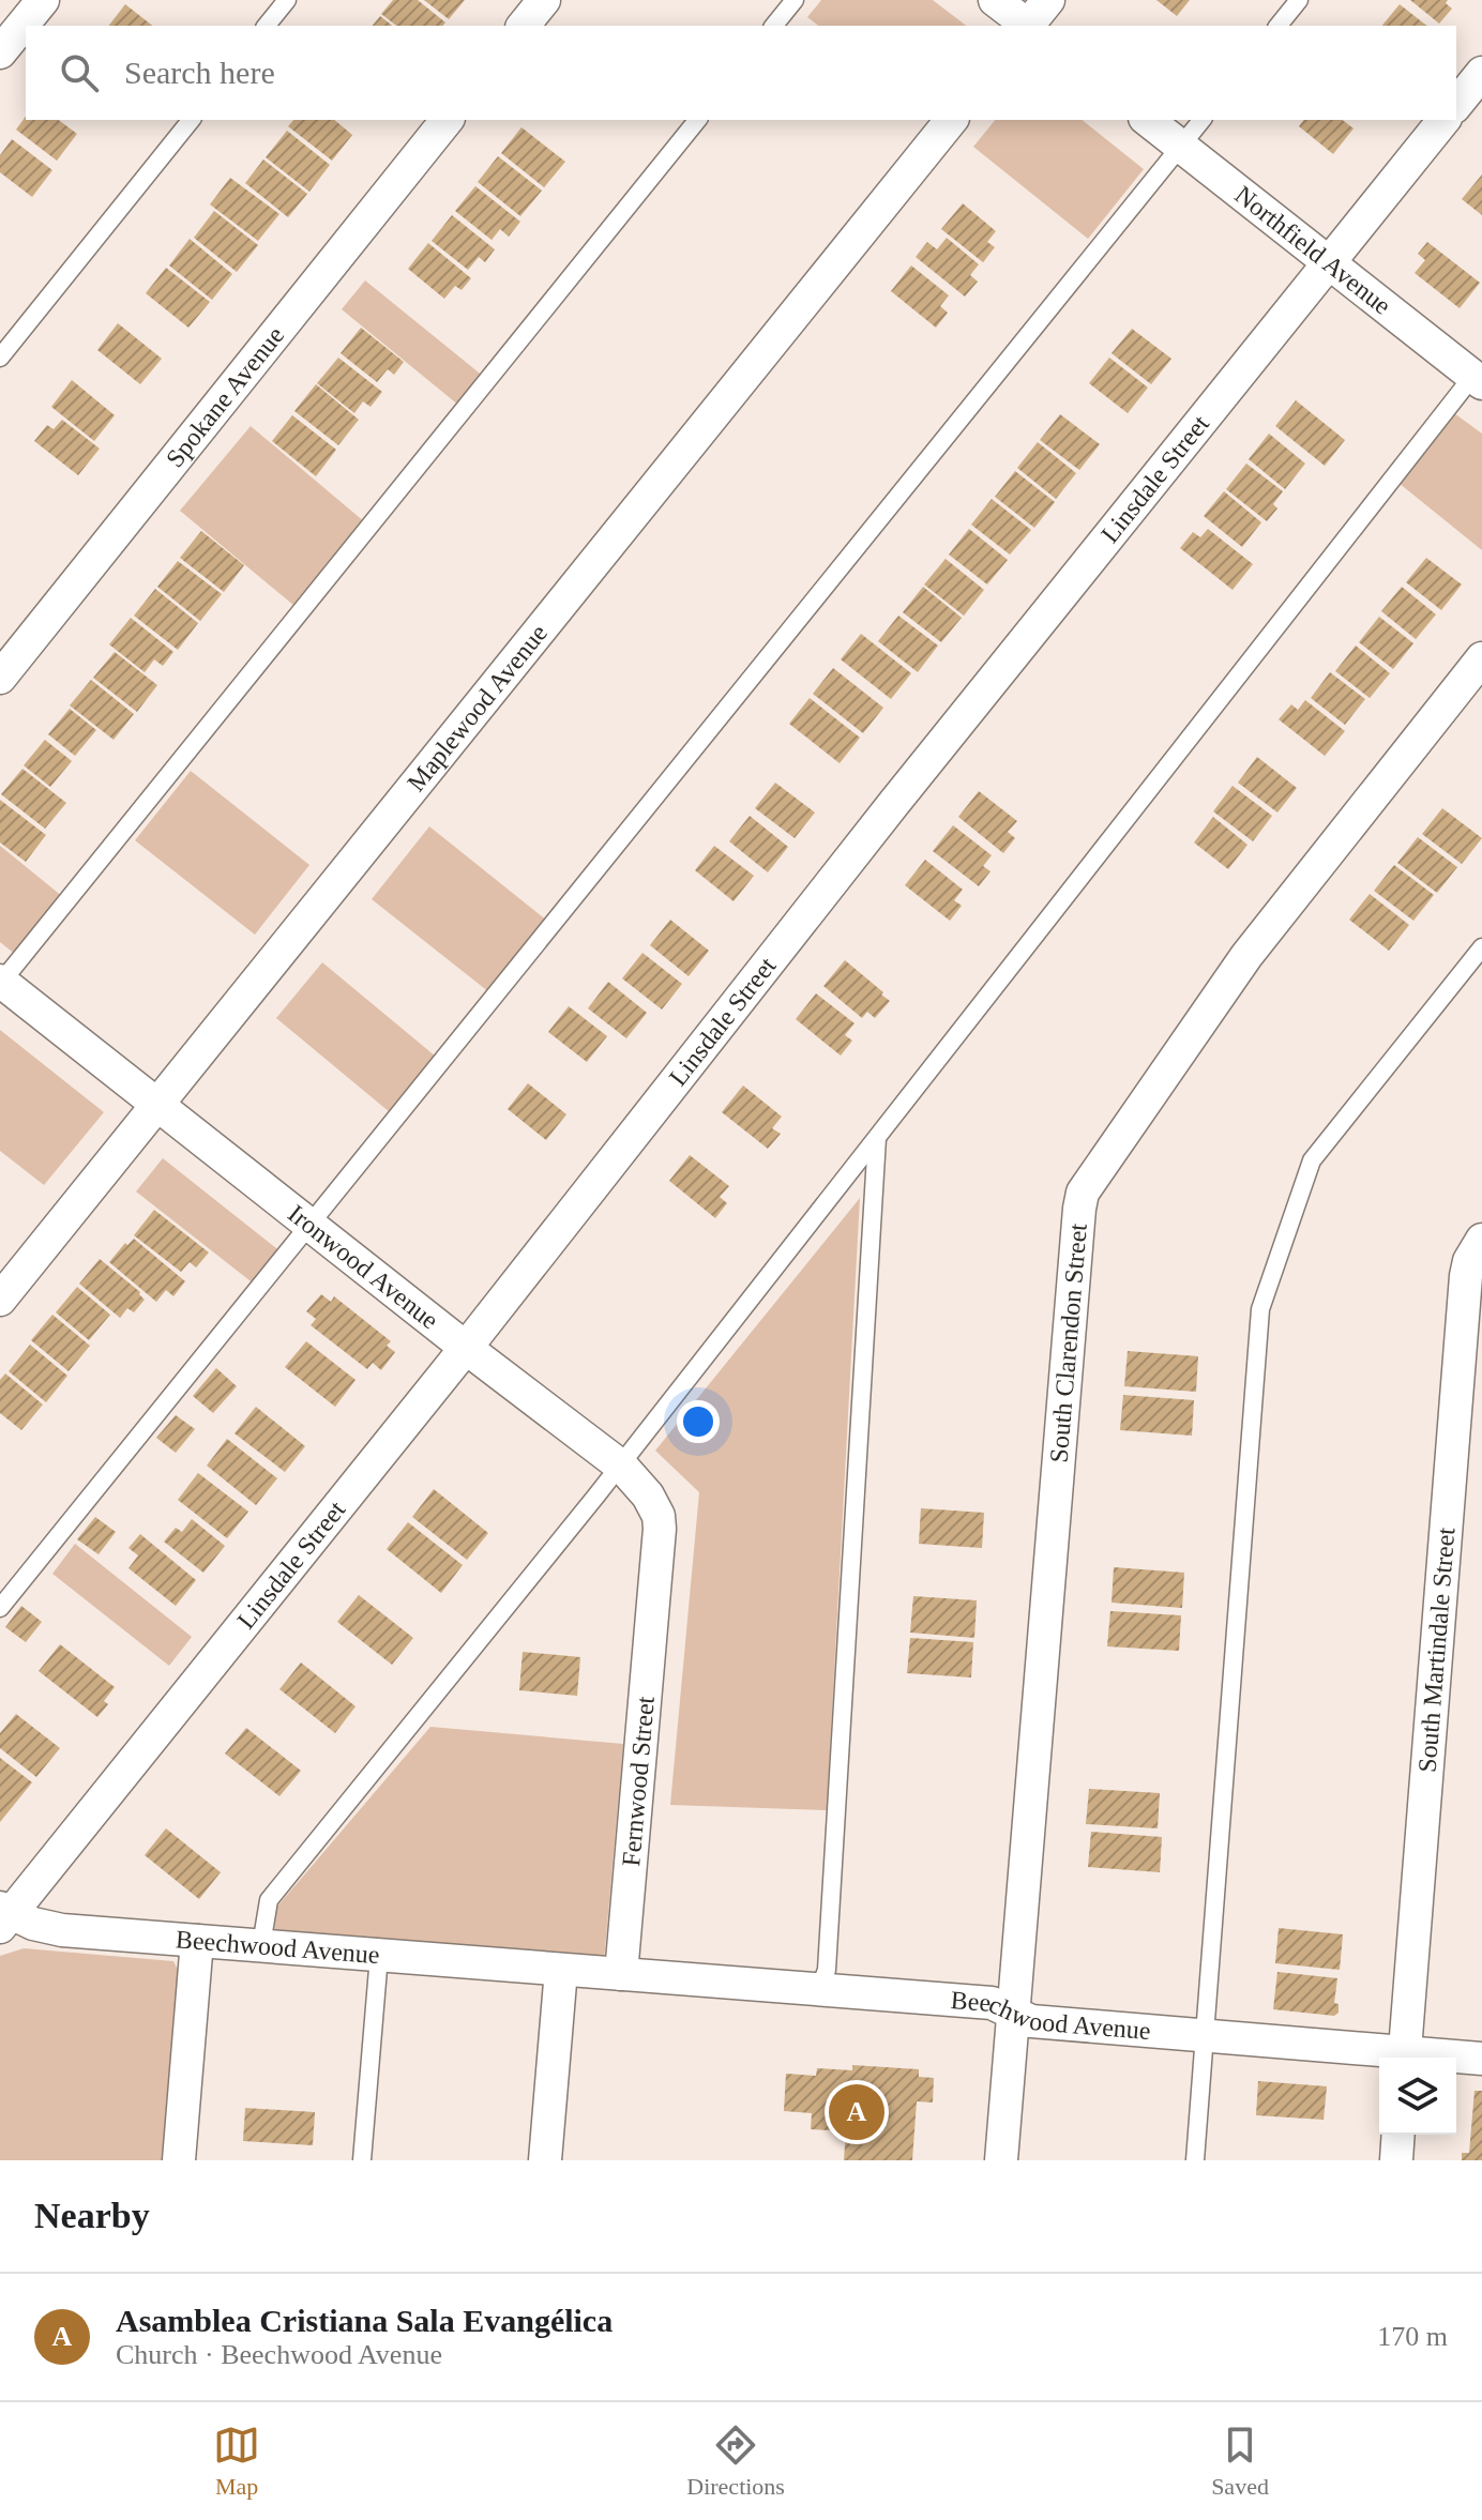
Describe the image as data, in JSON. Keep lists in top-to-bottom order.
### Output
{
  "streets": {
    "street": [
      "Northfield Avenue",
      "Spokane Avenue",
      "Linsdale Street",
      "Maplewood Avenue",
      "Ironwood Avenue",
      "South Clarendon Street",
      "South Martindale Street",
      "Fernwood Street",
      "Beechwood Avenue"
    ]
  },
  "crossings": [
    ["Northfield Avenue", "Linsdale Street"],
    ["Linsdale Street", "Ironwood Avenue"],
    ["Linsdale Street", "Beechwood Avenue"],
    ["Maplewood Avenue", "Ironwood Avenue"],
    ["Ironwood Avenue", "Fernwood Street"],
    ["South Clarendon Street", "Beechwood Avenue"],
    ["South Martindale Street", "Beechwood Avenue"],
    ["Fernwood Street", "Beechwood Avenue"]
  ],
  "page": {
    "search": "Search here",
    "pins": "A",
    "heading": "Nearby",
    "list": [
      {
        "mark": "A",
        "name": "Asamblea Cristiana Sala Evangélica",
        "note": "Church · Beechwood Avenue",
        "value": "170 m"
      }
    ],
    "nav": ["Map", "Directions", "Saved"]
  }
}
